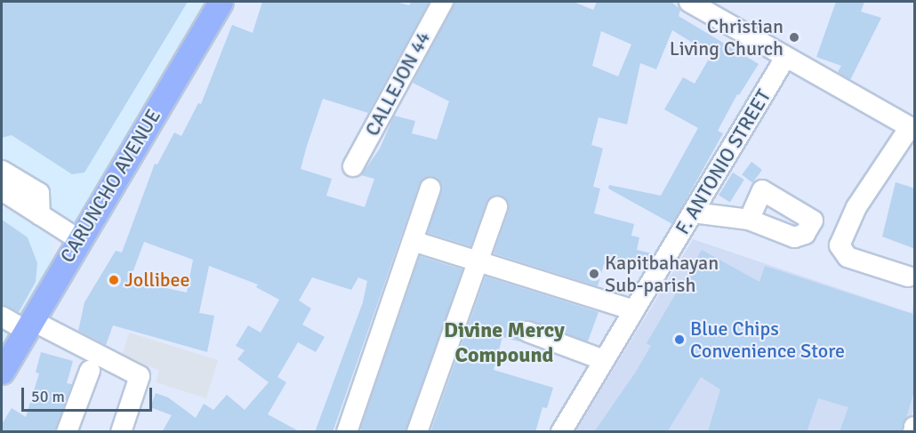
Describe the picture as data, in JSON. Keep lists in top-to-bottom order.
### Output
{
  "streets": {
    "main road": ["CARUNCHO AVENUE"],
    "street": ["CALLEJON 44", "F. ANTONIO STREET"]
  },
  "districts": ["Divine Mercy Compound"],
  "places": [
    "Christian Living Church",
    "Kapitbahayan Sub-parish",
    "Jollibee",
    "Blue Chips Convenience Store"
  ],
  "scale_bar": "50 m"
}
